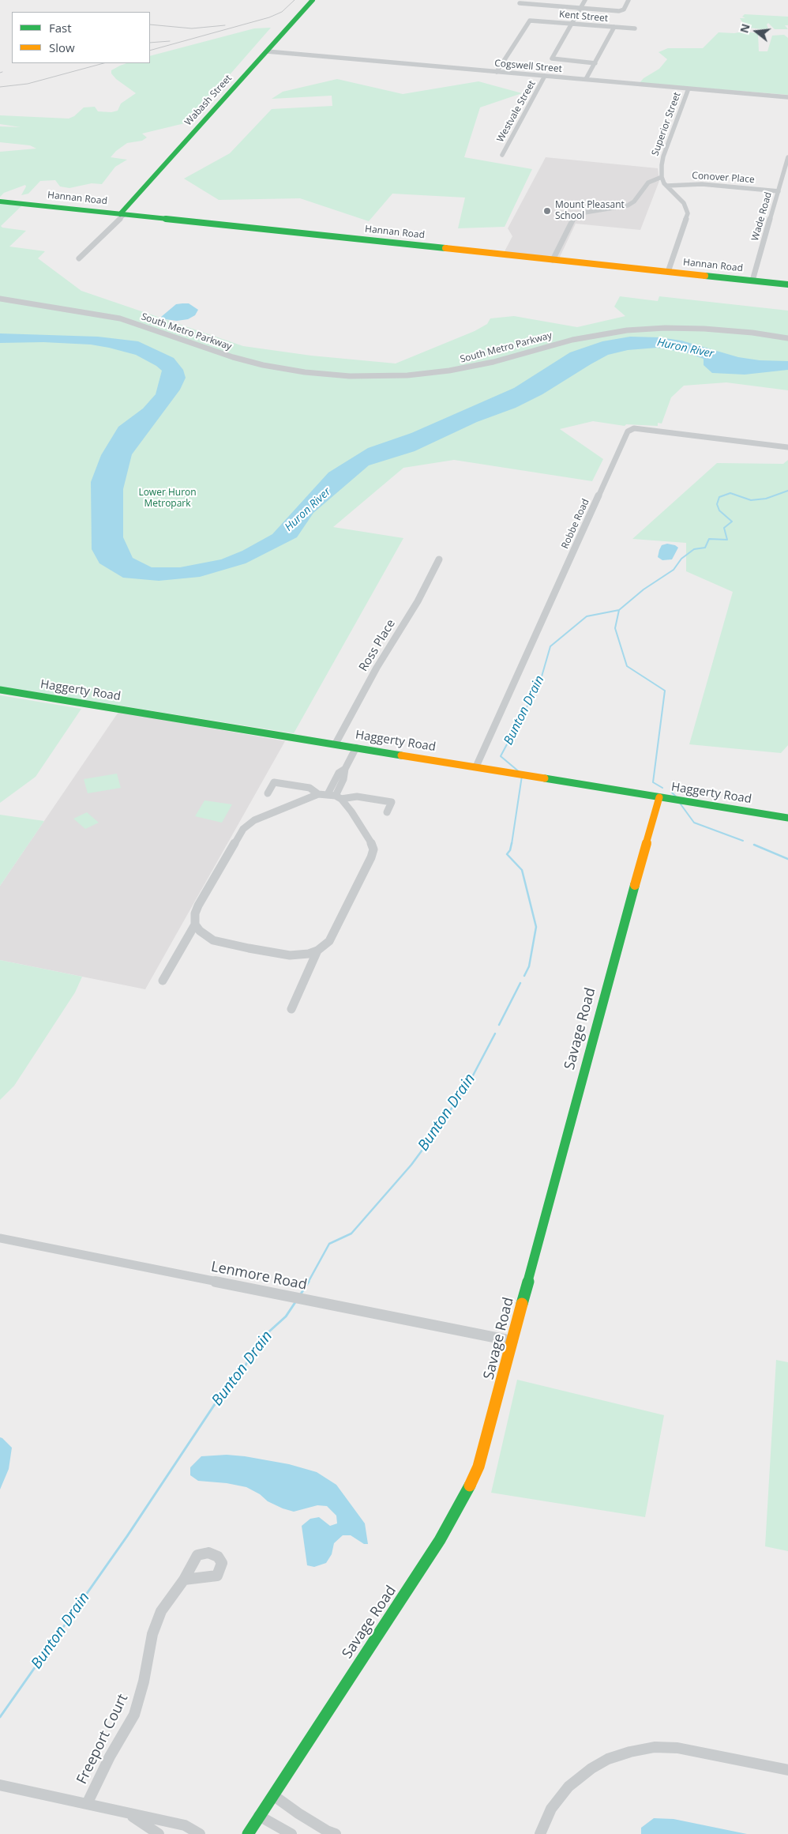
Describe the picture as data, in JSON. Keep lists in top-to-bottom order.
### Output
{
  "streets": {
    "street": [
      "Kent Street",
      "Cogswell Street",
      "Wabash Street",
      "Westvale Street",
      "Superior Street",
      "Conover Place",
      "Hannan Road",
      "Wade Road",
      "South Metro Parkway",
      "Robbe Road",
      "Ross Place",
      "Haggerty Road",
      "Savage Road",
      "Lenmore Road",
      "Freeport Court"
    ]
  },
  "crossings": [
    ["Kent Street", "Cogswell Street"],
    ["Cogswell Street", "Wabash Street"],
    ["Cogswell Street", "Westvale Street"],
    ["Cogswell Street", "Superior Street"],
    ["Wabash Street", "Hannan Road"],
    ["Conover Place", "Wade Road"],
    ["Hannan Road", "Wade Road"],
    ["Robbe Road", "Haggerty Road"],
    ["Ross Place", "Haggerty Road"],
    ["Haggerty Road", "Savage Road"],
    ["Savage Road", "Lenmore Road"]
  ],
  "water": ["Huron River", "Bunton Drain"],
  "parks": ["Lower Huron Metropark"],
  "places": ["Mount Pleasant School"],
  "legend": ["Fast", "Slow"],
  "north": "left"
}
